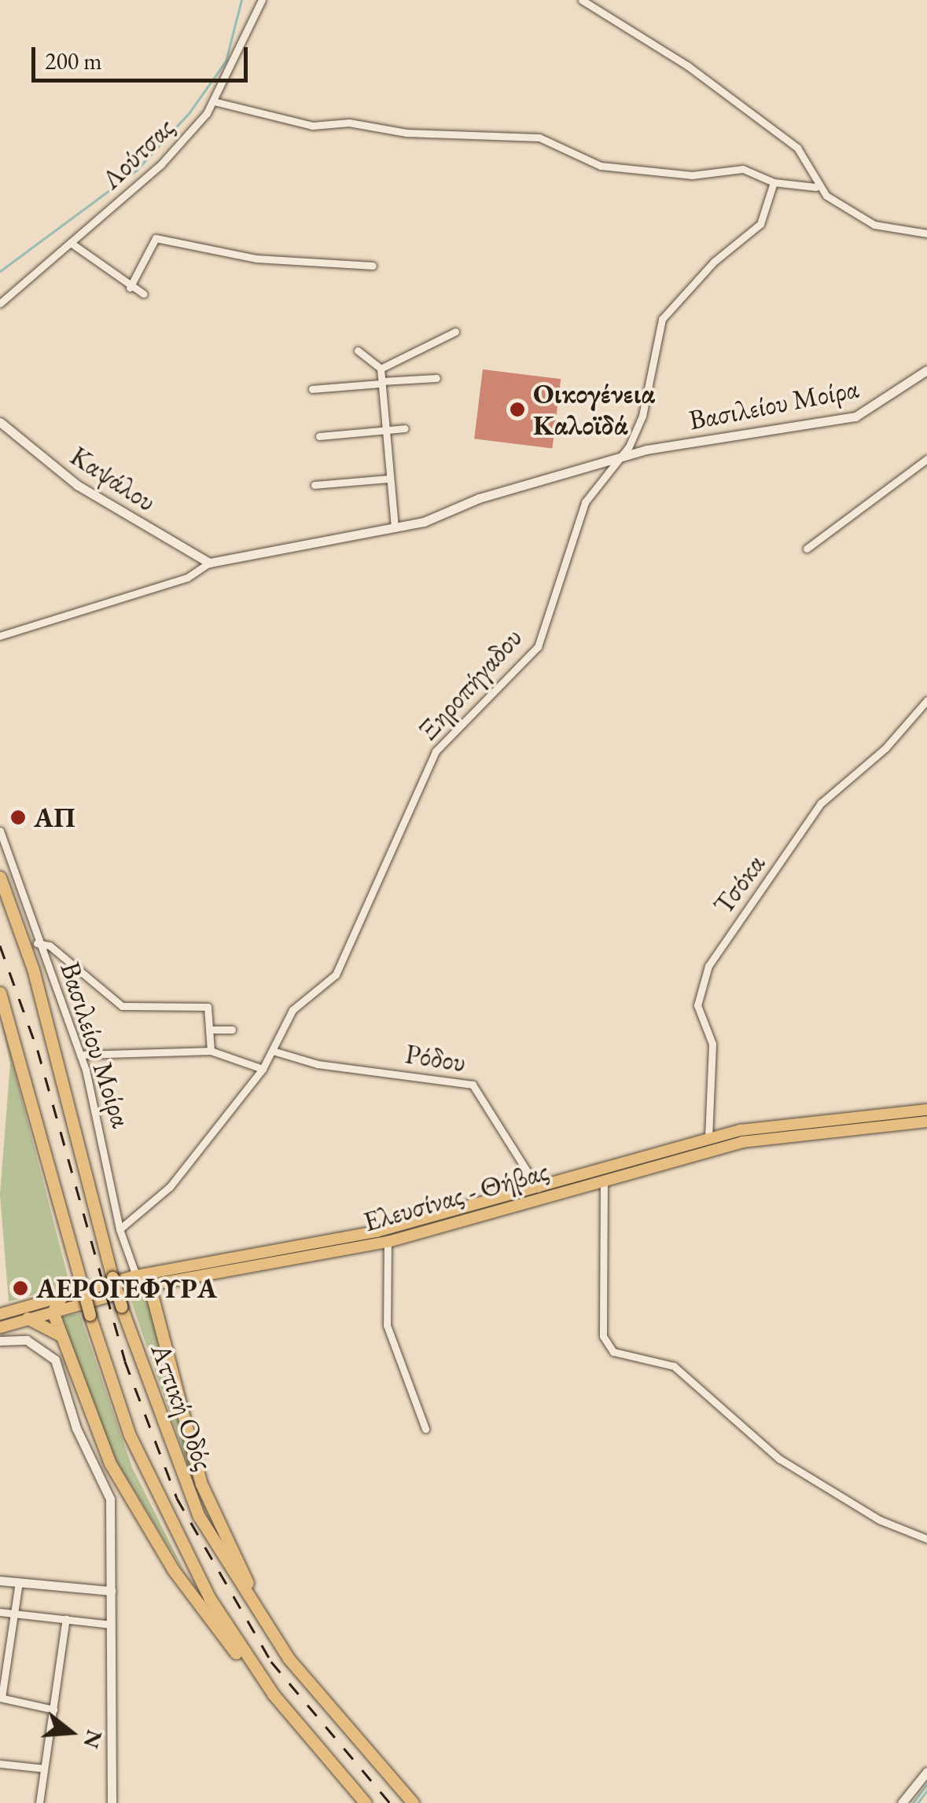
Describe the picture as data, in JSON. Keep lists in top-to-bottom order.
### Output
{
  "streets": {
    "highway": ["Αττική Οδός"],
    "main road": ["Ελευσίνας - Θήβας"],
    "street": [
      "Λούτσας",
      "Βασιλείου Μοίρα",
      "Καψάλου",
      "Ξηροπήγαδου",
      "Τσόκα",
      "Ρόδου"
    ]
  },
  "crossings": [
    ["Βασιλείου Μοίρα", "Καψάλου"],
    ["Βασιλείου Μοίρα", "Ξηροπήγαδου"],
    ["Βασιλείου Μοίρα", "Ελευσίνας - Θήβας"],
    ["Ξηροπήγαδου", "Ρόδου"],
    ["Τσόκα", "Ελευσίνας - Θήβας"],
    ["Ρόδου", "Ελευσίνας - Θήβας"]
  ],
  "places": ["Οικογένεια Καλοϊδά", "ΑΠ", "ΑΕΡΟΓΕΦΥΡΑ"],
  "scale_bar": "200 m",
  "north": "right"
}
